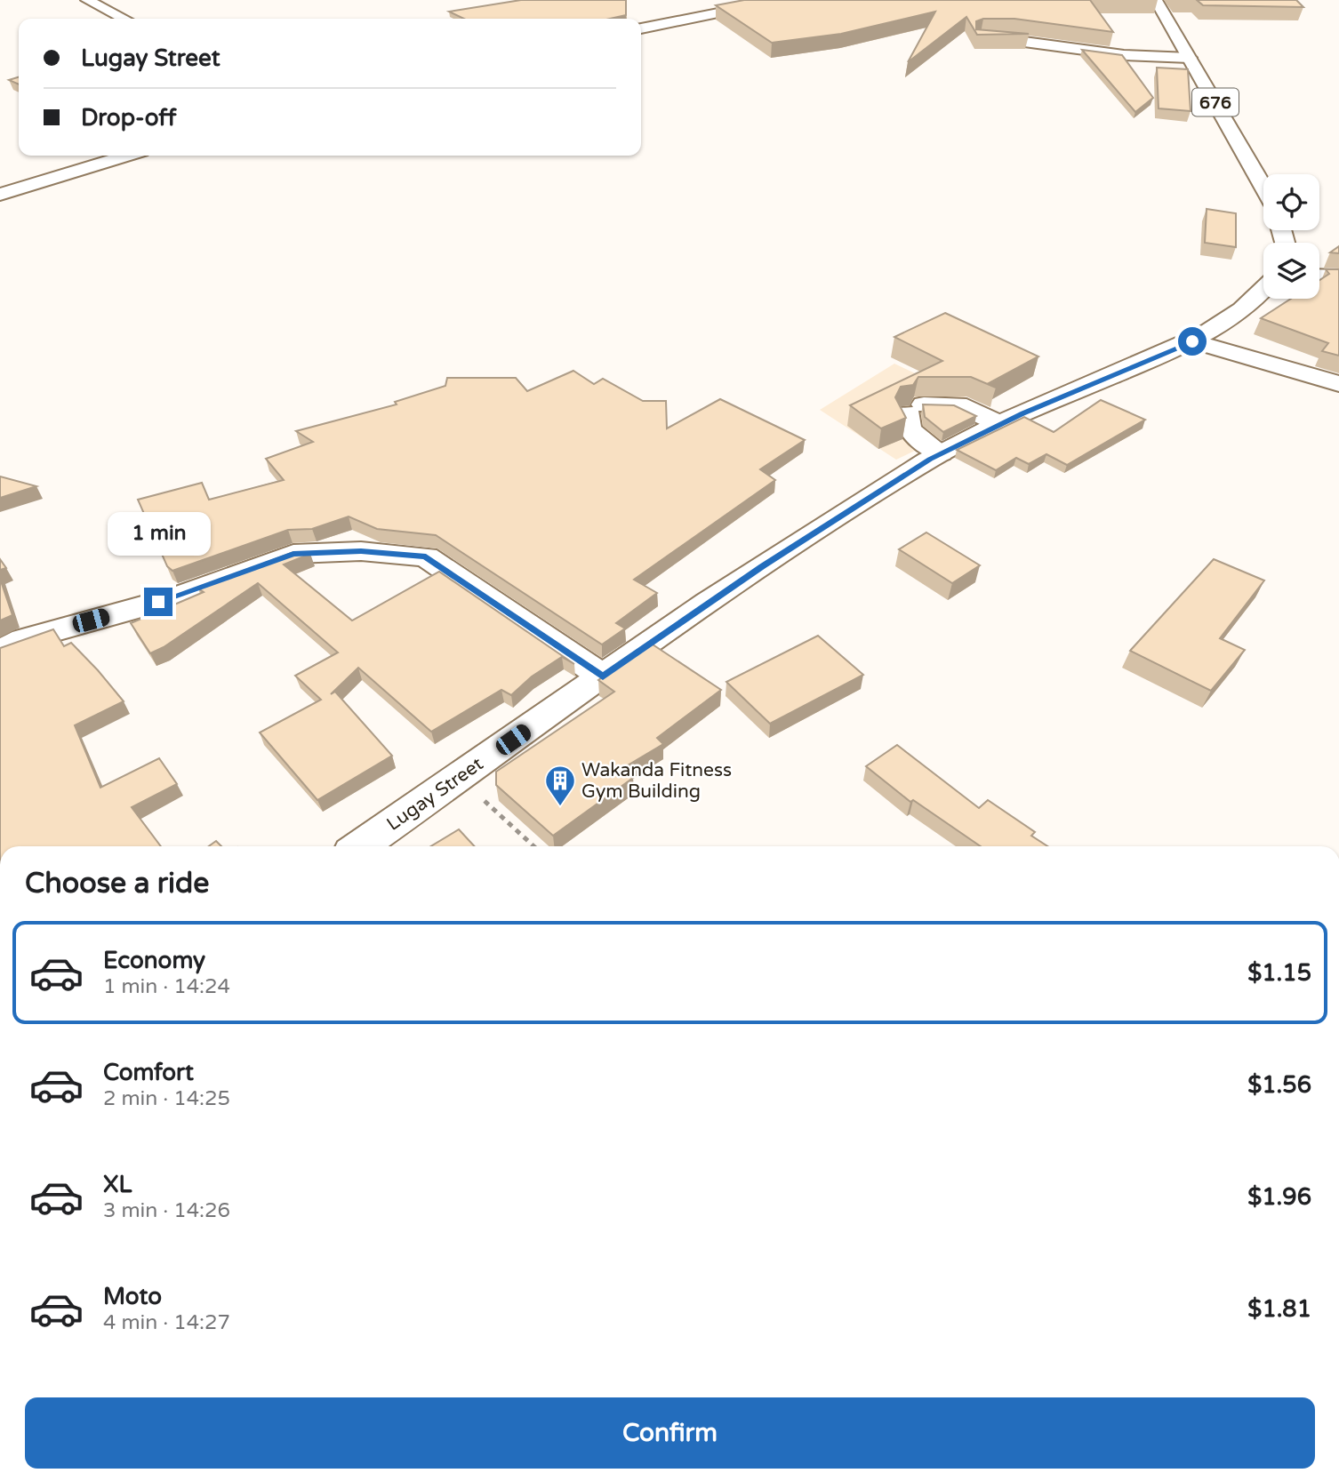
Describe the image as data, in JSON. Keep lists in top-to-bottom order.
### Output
{
  "streets": {
    "main road": ["676", "Lugay Street"]
  },
  "places": {
    "building": ["Wakanda Fitness Gym Building"]
  },
  "page": {
    "banner": ["Lugay Street", "Drop-off"],
    "bubble": "1 min",
    "heading": "Choose a ride",
    "list": [
      {
        "name": "Economy",
        "note": "1 min · 14:24",
        "value": "$1.15"
      },
      {
        "name": "Comfort",
        "note": "2 min · 14:25",
        "value": "$1.56"
      },
      {
        "name": "XL",
        "note": "3 min · 14:26",
        "value": "$1.96"
      },
      {
        "name": "Moto",
        "note": "4 min · 14:27",
        "value": "$1.81"
      }
    ],
    "buttons": "Confirm"
  }
}
